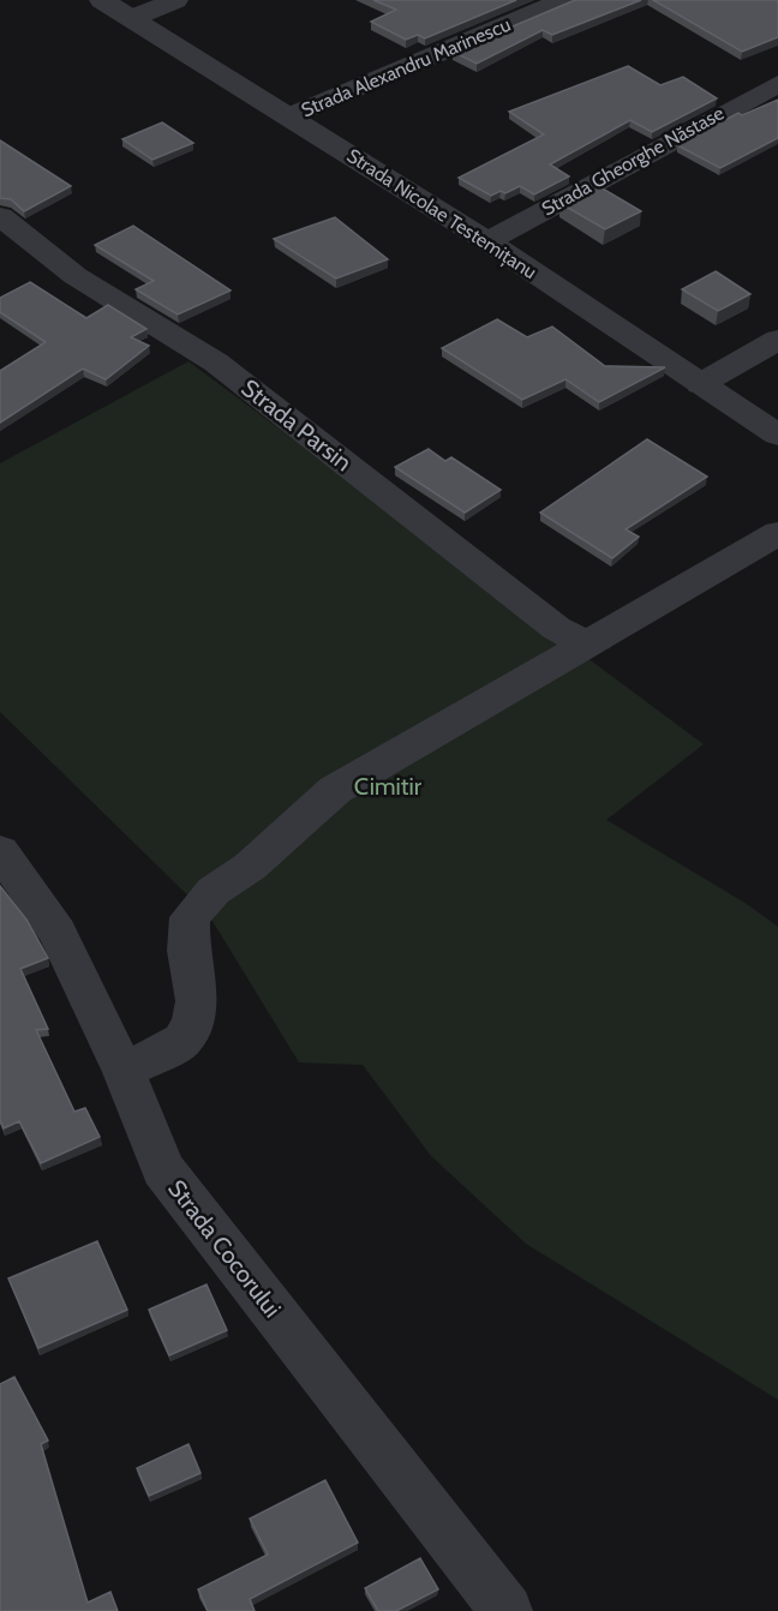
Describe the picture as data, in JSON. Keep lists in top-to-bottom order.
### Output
{
  "streets": {
    "street": [
      "Strada Alexandru Marinescu",
      "Strada Gheorghe Năstase",
      "Strada Nicolae Testemițanu",
      "Strada Parsin",
      "Strada Cocorului"
    ]
  },
  "crossings": [
    ["Strada Alexandru Marinescu", "Strada Nicolae Testemițanu"],
    ["Strada Gheorghe Năstase", "Strada Nicolae Testemițanu"]
  ],
  "parks": ["Cimitir"]
}
